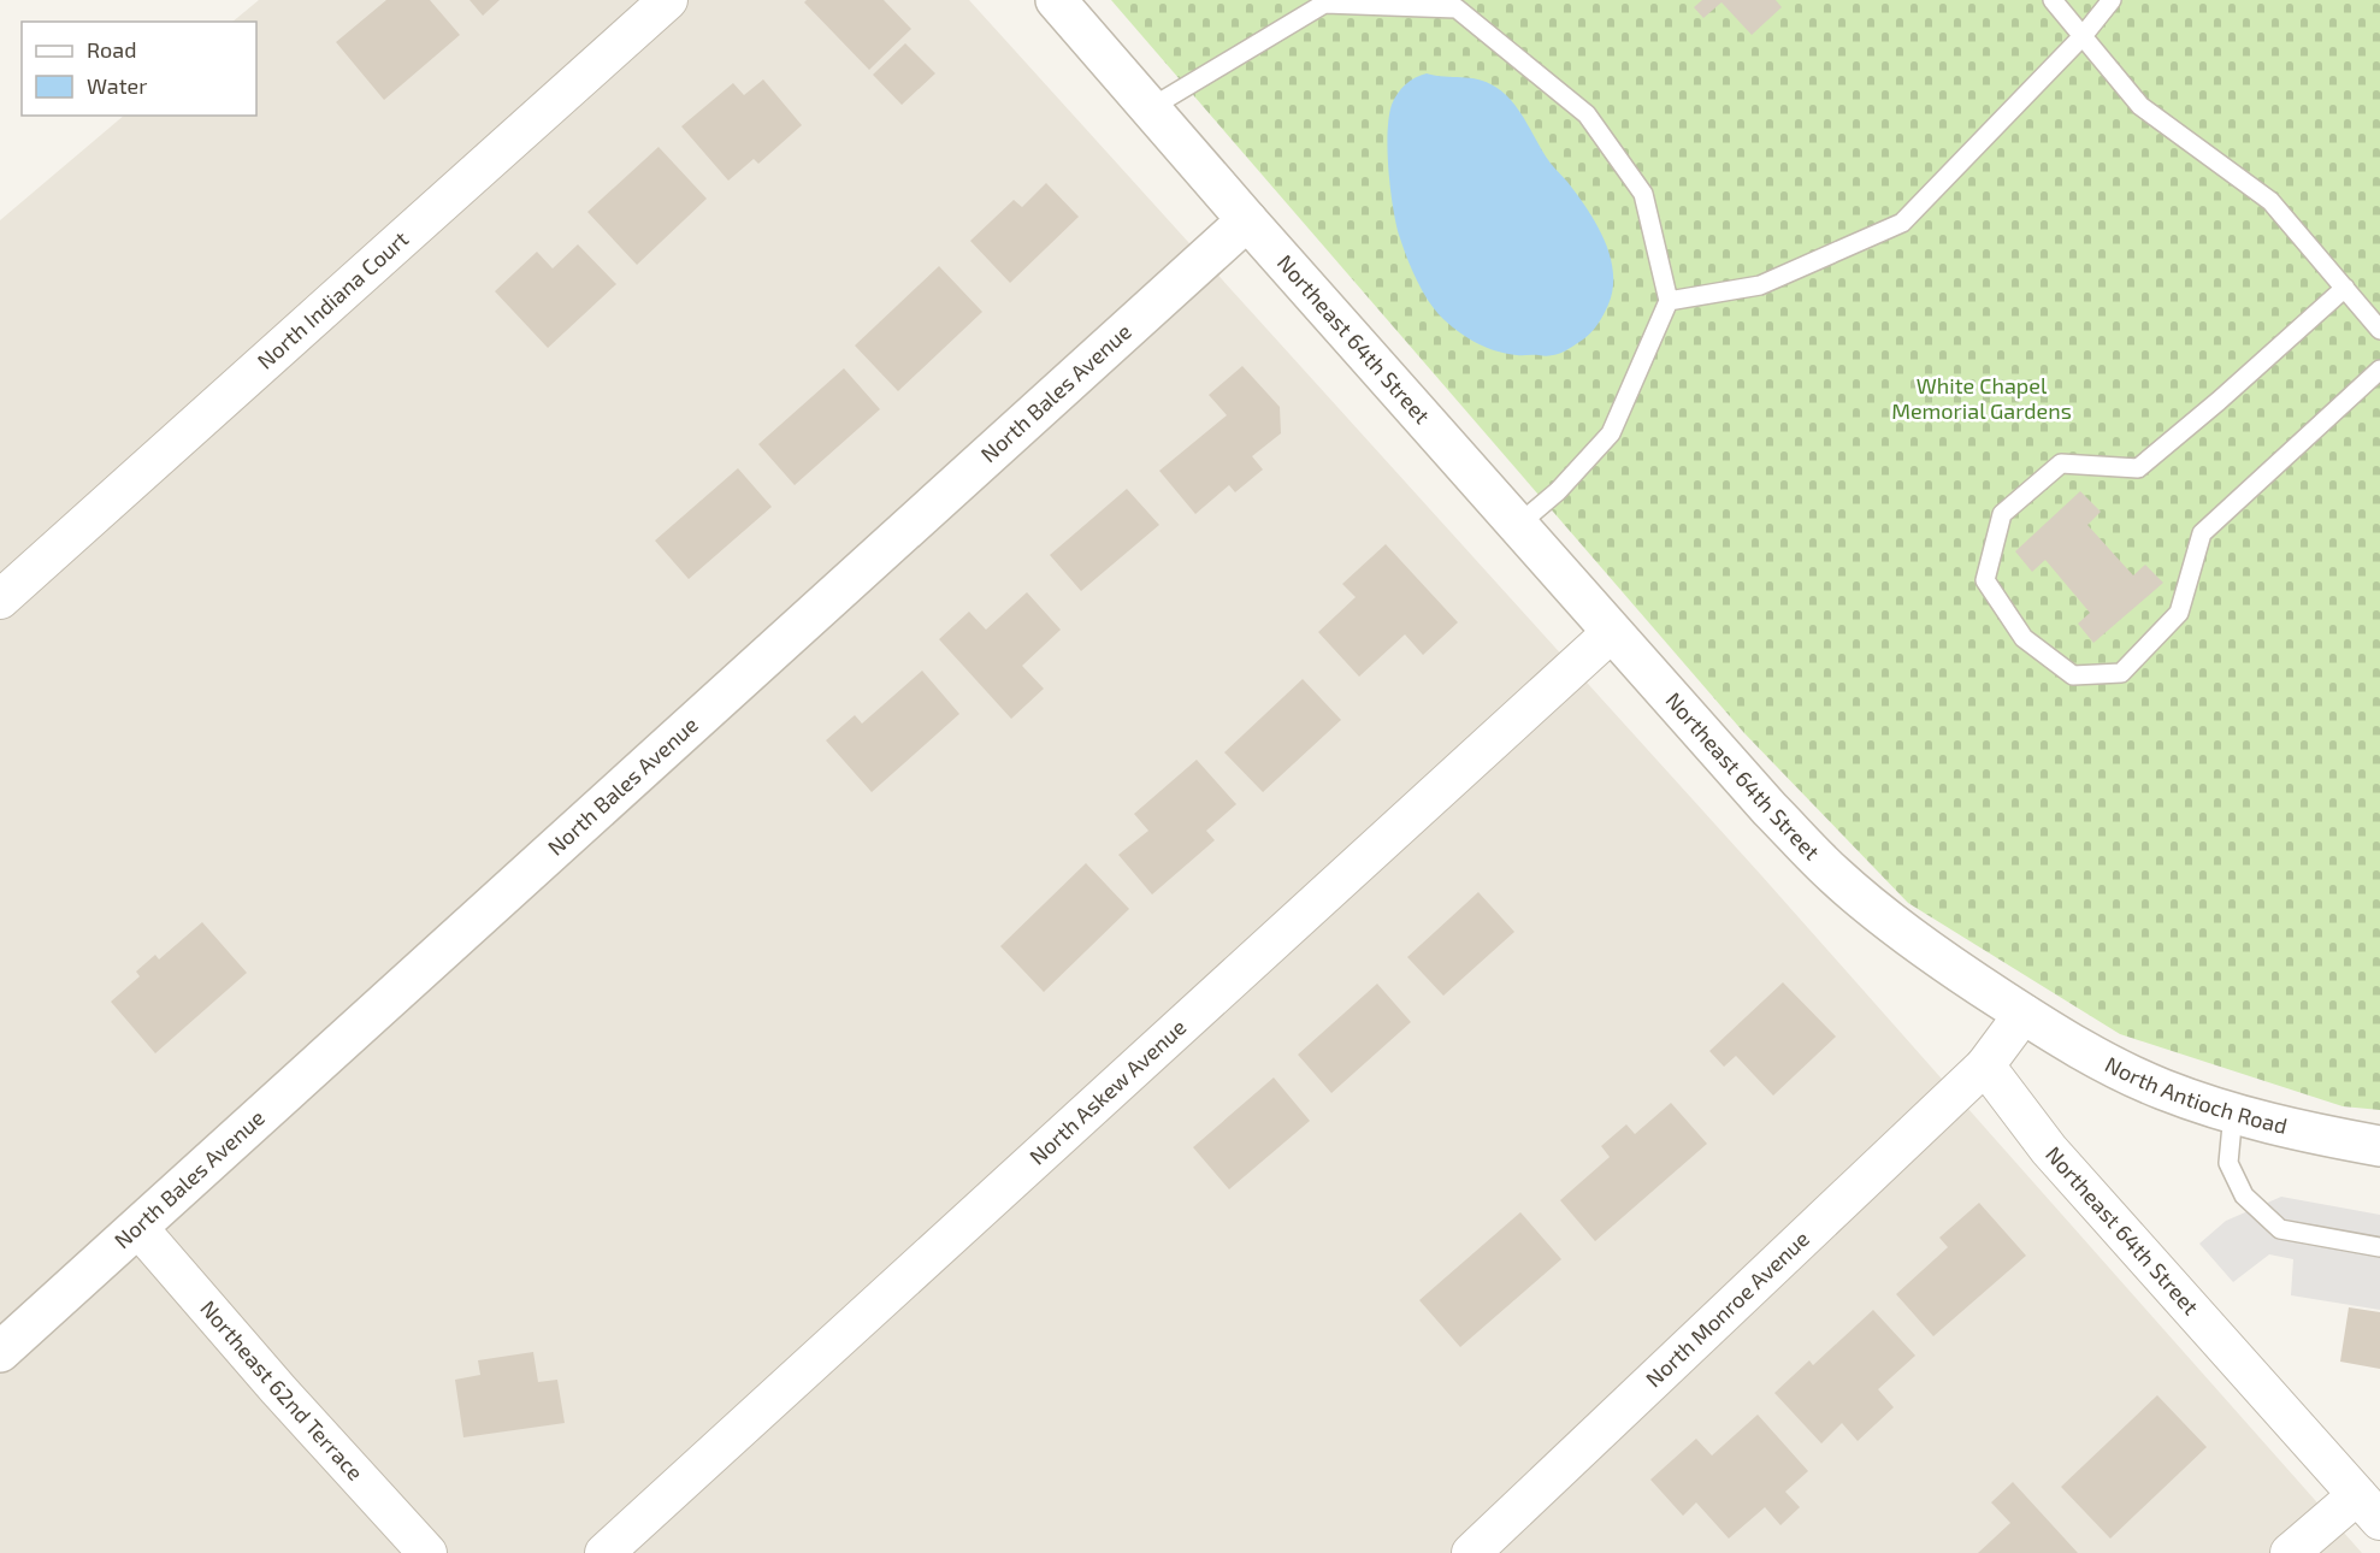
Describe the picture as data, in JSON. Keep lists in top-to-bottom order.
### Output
{
  "streets": {
    "street": [
      "North Indiana Court",
      "Northeast 64th Street",
      "North Bales Avenue",
      "North Askew Avenue",
      "North Antioch Road",
      "North Monroe Avenue",
      "Northeast 62nd Terrace"
    ]
  },
  "crossings": [
    ["Northeast 64th Street", "North Bales Avenue"],
    ["Northeast 64th Street", "North Askew Avenue"],
    ["Northeast 64th Street", "North Antioch Road"],
    ["Northeast 64th Street", "North Monroe Avenue"],
    ["North Bales Avenue", "Northeast 62nd Terrace"]
  ],
  "parks": ["White Chapel Memorial Gardens"],
  "legend": ["Road", "Water"]
}
